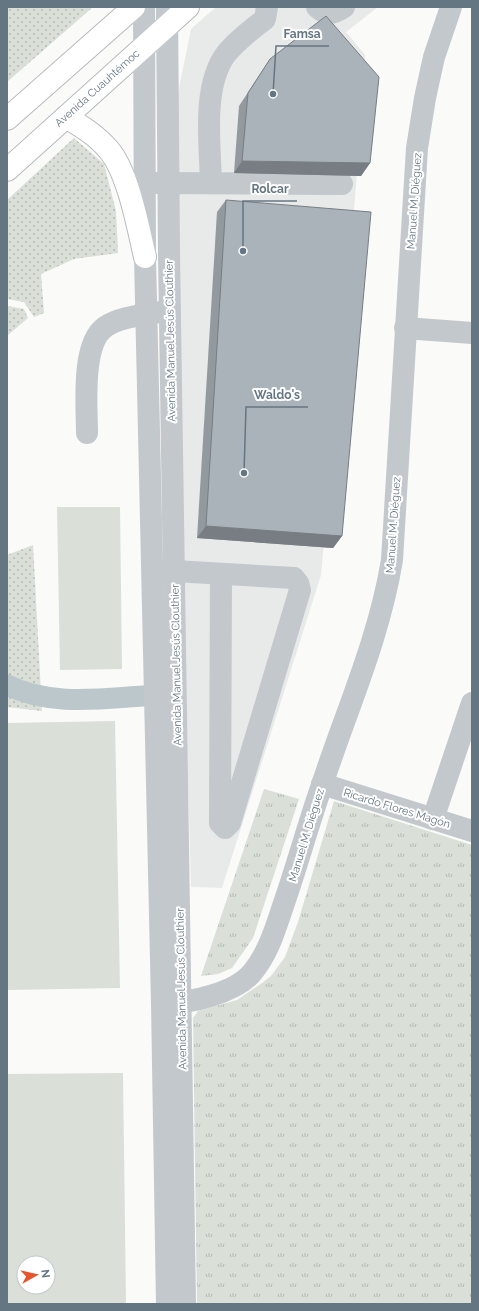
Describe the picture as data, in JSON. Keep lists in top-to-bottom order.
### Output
{
  "streets": {
    "main road": ["Avenida Cuauhtémoc"],
    "street": ["Manuel M. Diéguez", "Avenida Manuel Jesús Clouthier", "Ricardo Flores Magón"]
  },
  "crossings": [
    ["Avenida Cuauhtémoc", "Avenida Manuel Jesús Clouthier"],
    ["Manuel M. Diéguez", "Avenida Manuel Jesús Clouthier"],
    ["Manuel M. Diéguez", "Ricardo Flores Magón"]
  ],
  "places": ["Famsa", "Rolcar", "Waldo's"],
  "north": "right"
}
